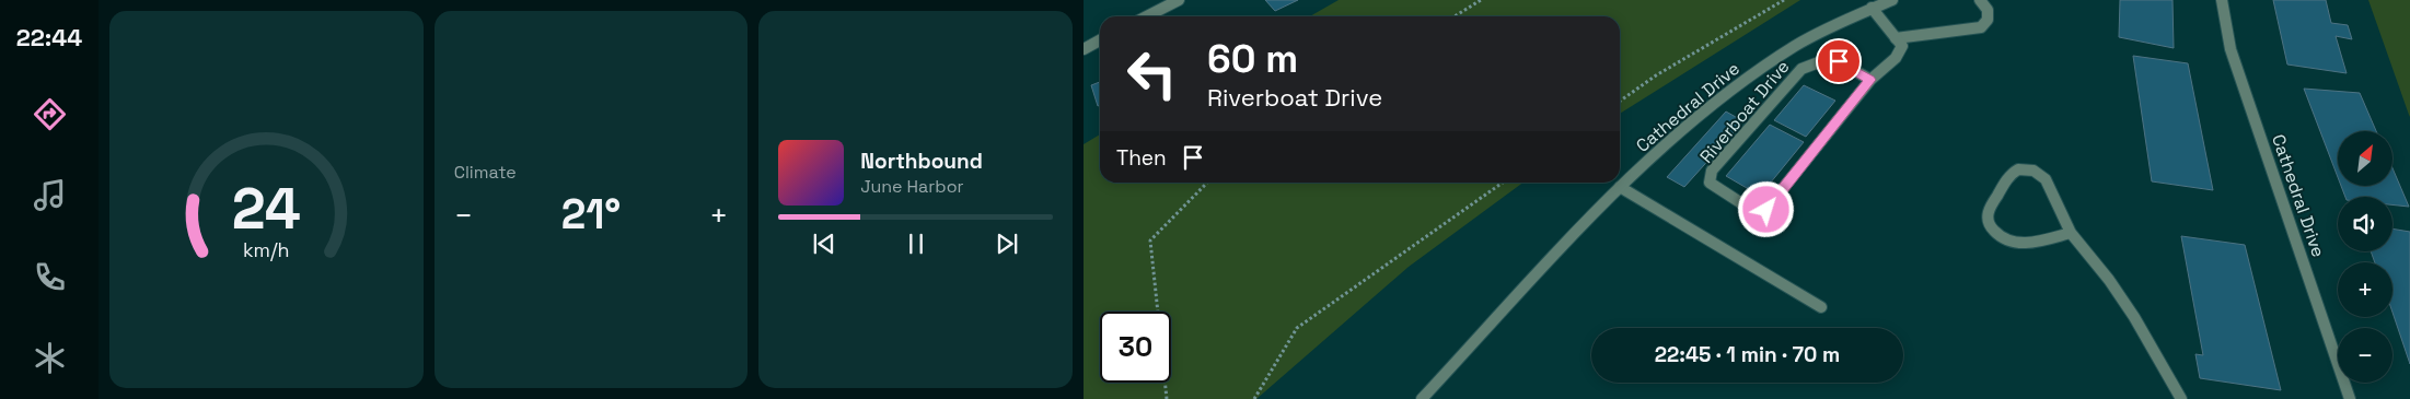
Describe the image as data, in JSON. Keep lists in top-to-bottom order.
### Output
{
  "streets": {
    "street": ["Cathedral Drive", "Riverboat Drive"]
  },
  "north": "top right",
  "page": {
    "tabs": "22:44",
    "tile": "Climate",
    "turn": ["60 m", "Riverboat Drive"],
    "map_buttons": ["+", "−"],
    "then": "Then",
    "song": ["Northbound", "June Harbor"],
    "heat": ["−", "21°", "+"],
    "limit": "30",
    "trip": "22:45 · 1 min · 70 m",
    "gauge": ["24", "km/h"]
  }
}
